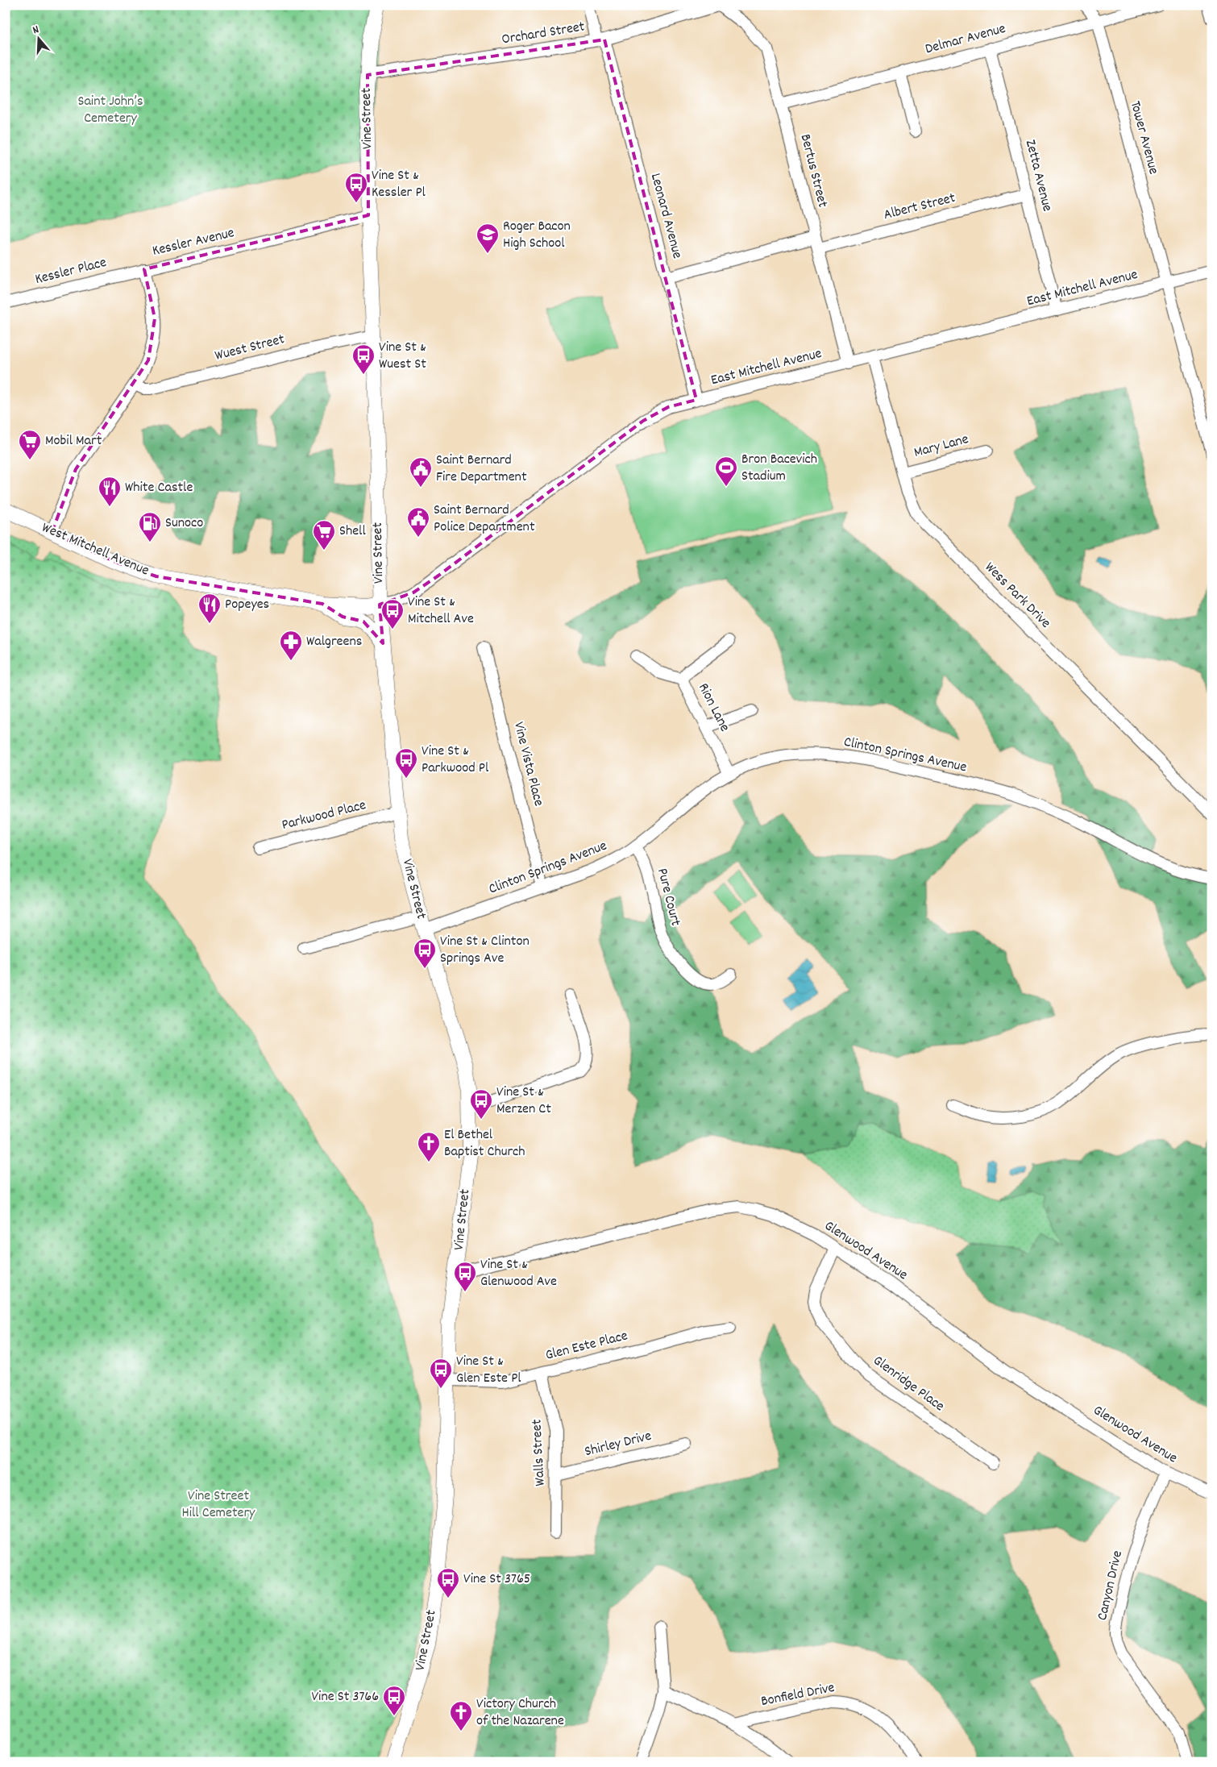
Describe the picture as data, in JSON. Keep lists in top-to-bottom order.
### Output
{
  "streets": {
    "main road": ["Vine Street", "West Mitchell Avenue"],
    "street": [
      "Orchard Street",
      "Delmar Avenue",
      "Tower Avenue",
      "Bertus Street",
      "Zetta Avenue",
      "Albert Street",
      "Leonard Avenue",
      "Kessler Avenue",
      "Kessler Place",
      "East Mitchell Avenue",
      "Wuest Street",
      "Mary Lane",
      "Wess Park Drive",
      "Rion Lane",
      "Clinton Springs Avenue",
      "Vine Vista Place",
      "Parkwood Place",
      "Pure Court",
      "Glenwood Avenue",
      "Glen Este Place",
      "Glenridge Place",
      "Shirley Drive",
      "Walls Street",
      "Canyon Drive",
      "Bonfield Drive"
    ]
  },
  "crossings": [
    ["Orchard Street", "Vine Street"],
    ["Orchard Street", "Bertus Street"],
    ["Orchard Street", "Leonard Avenue"],
    ["Delmar Avenue", "Tower Avenue"],
    ["Delmar Avenue", "Bertus Street"],
    ["Delmar Avenue", "Zetta Avenue"],
    ["Vine Street", "Kessler Avenue"],
    ["Vine Street", "East Mitchell Avenue"],
    ["Vine Street", "Wuest Street"],
    ["Vine Street", "West Mitchell Avenue"],
    ["Vine Street", "Clinton Springs Avenue"],
    ["Vine Street", "Parkwood Place"],
    ["Vine Street", "Glenwood Avenue"],
    ["Vine Street", "Glen Este Place"],
    ["Tower Avenue", "East Mitchell Avenue"],
    ["Bertus Street", "Albert Street"],
    ["Bertus Street", "East Mitchell Avenue"],
    ["Zetta Avenue", "Albert Street"],
    ["Zetta Avenue", "East Mitchell Avenue"],
    ["Albert Street", "Leonard Avenue"],
    ["Leonard Avenue", "East Mitchell Avenue"],
    ["Kessler Avenue", "Kessler Place"],
    ["Kessler Avenue", "Wuest Street"],
    ["Kessler Avenue", "West Mitchell Avenue"],
    ["East Mitchell Avenue", "West Mitchell Avenue"],
    ["East Mitchell Avenue", "Wess Park Drive"],
    ["Mary Lane", "Wess Park Drive"],
    ["Rion Lane", "Clinton Springs Avenue"],
    ["Clinton Springs Avenue", "Vine Vista Place"],
    ["Clinton Springs Avenue", "Pure Court"],
    ["Glenwood Avenue", "Glenridge Place"],
    ["Glenwood Avenue", "Canyon Drive"],
    ["Glen Este Place", "Walls Street"],
    ["Shirley Drive", "Walls Street"]
  ],
  "parks": ["Saint John’s Cemetery", "Vine Street Hill Cemetery"],
  "places": {
    "bus stop": [
      "Vine St & Kessler Pl",
      "Vine St & Wuest St",
      "Vine St & Mitchell Ave",
      "Vine St & Parkwood Pl",
      "Vine St & Clinton Springs Ave",
      "Vine St & Merzen Ct",
      "Vine St & Glenwood Ave",
      "Vine St & Glen Este Pl",
      "Vine St 3765",
      "Vine St 3766"
    ],
    "school or university": ["Roger Bacon High School"],
    "supermarket": ["Mobil Mart", "Shell"],
    "sports": ["Bron Bacevich Stadium"],
    "public building": ["Saint Bernard Fire Department", "Saint Bernard Police Department"],
    "restaurant": ["White Castle", "Popeyes"],
    "fuel station": ["Sunoco"],
    "pharmacy": ["Walgreens"],
    "church": ["El Bethel Baptist Church", "Victory Church of the Nazarene"]
  },
  "north": "top"
}
